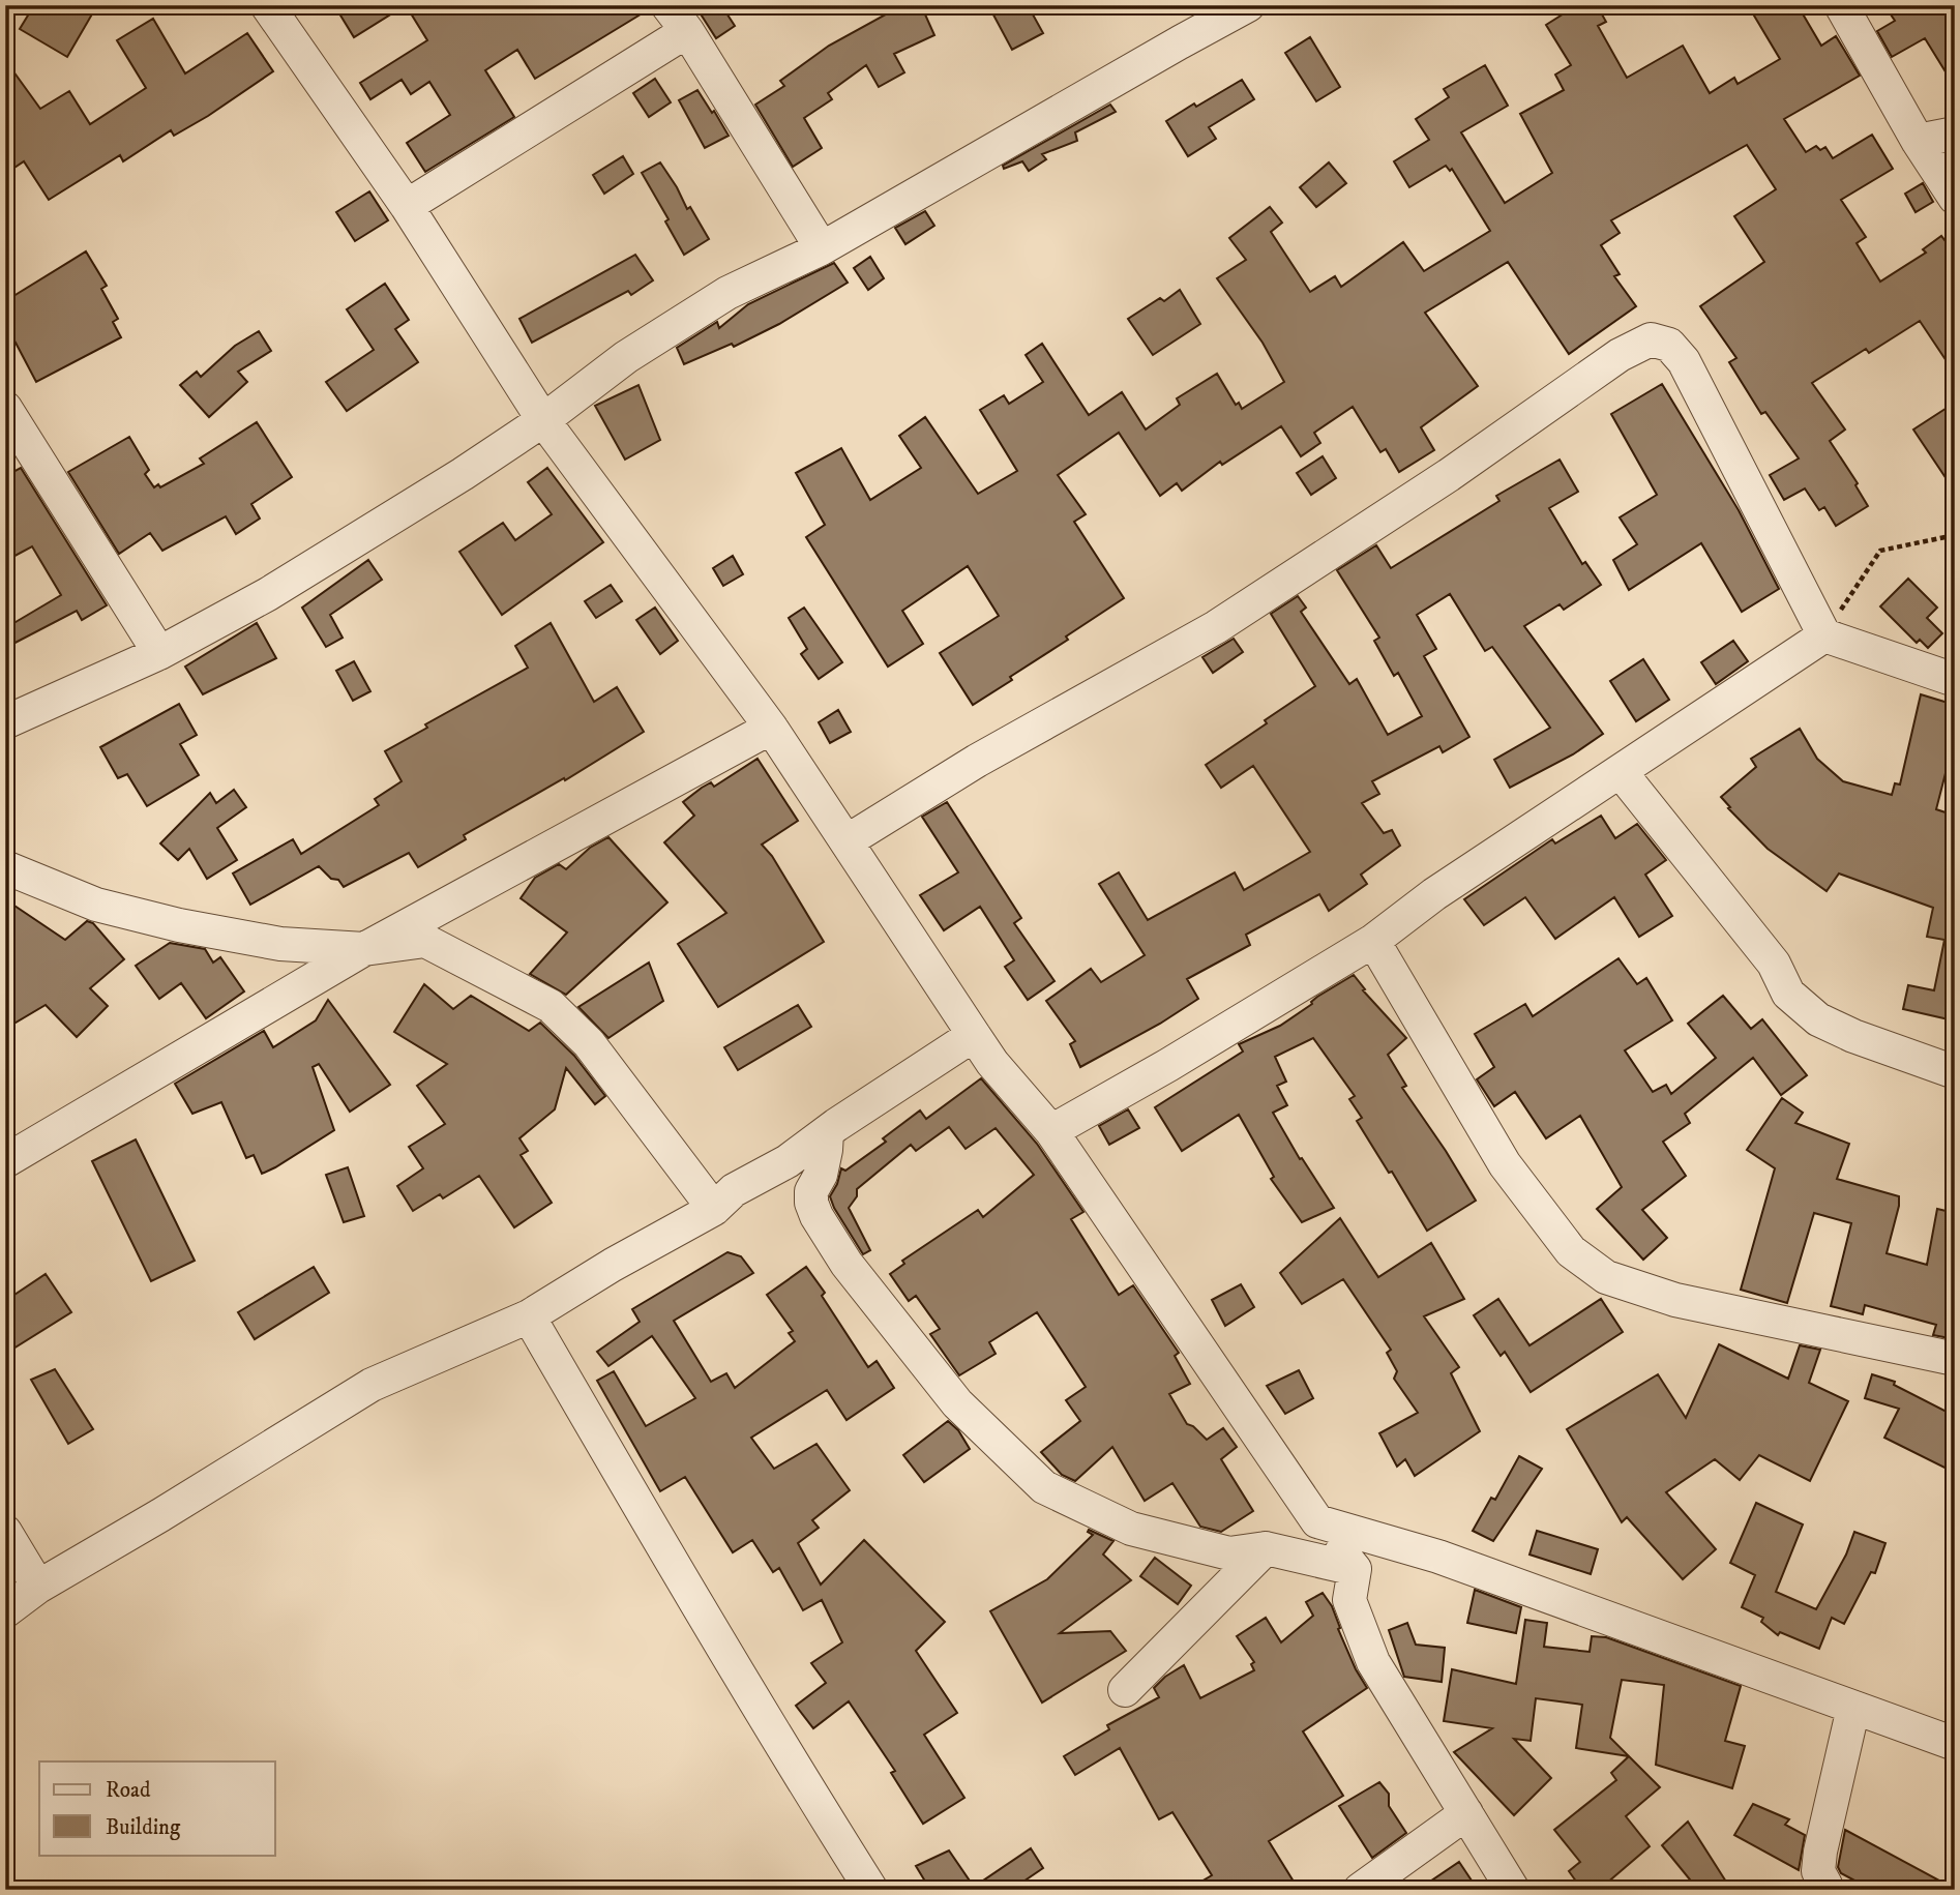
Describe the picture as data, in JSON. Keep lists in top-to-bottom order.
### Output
{
  "legend": ["Road", "Building"]
}
